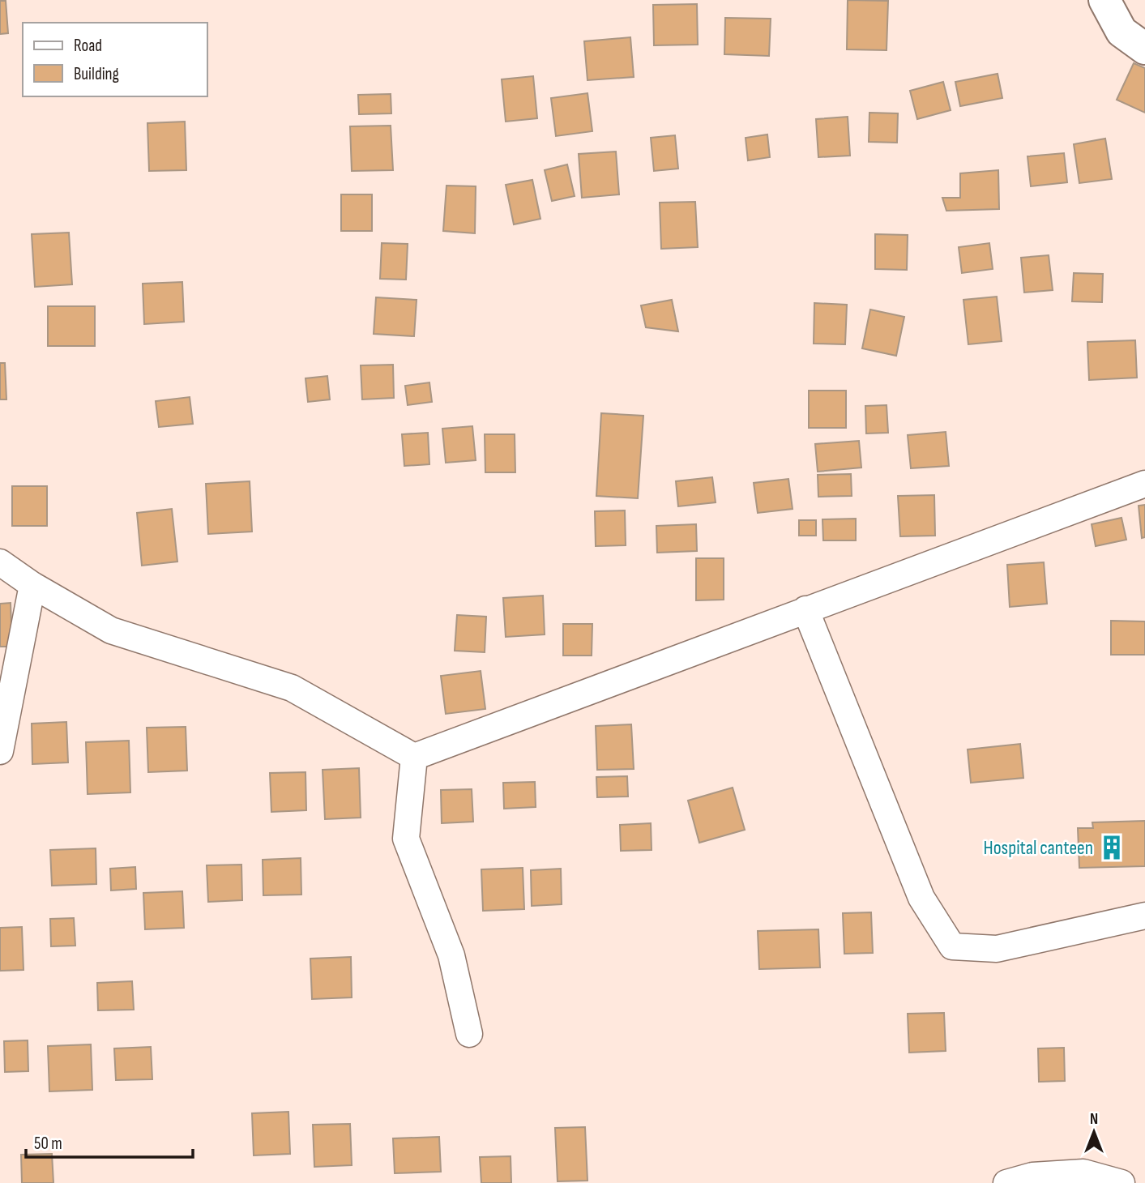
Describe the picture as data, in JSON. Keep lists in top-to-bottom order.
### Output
{
  "places": {
    "building": ["Hospital canteen"]
  },
  "legend": ["Road", "Building"],
  "scale_bar": "50 m",
  "north": "top"
}
